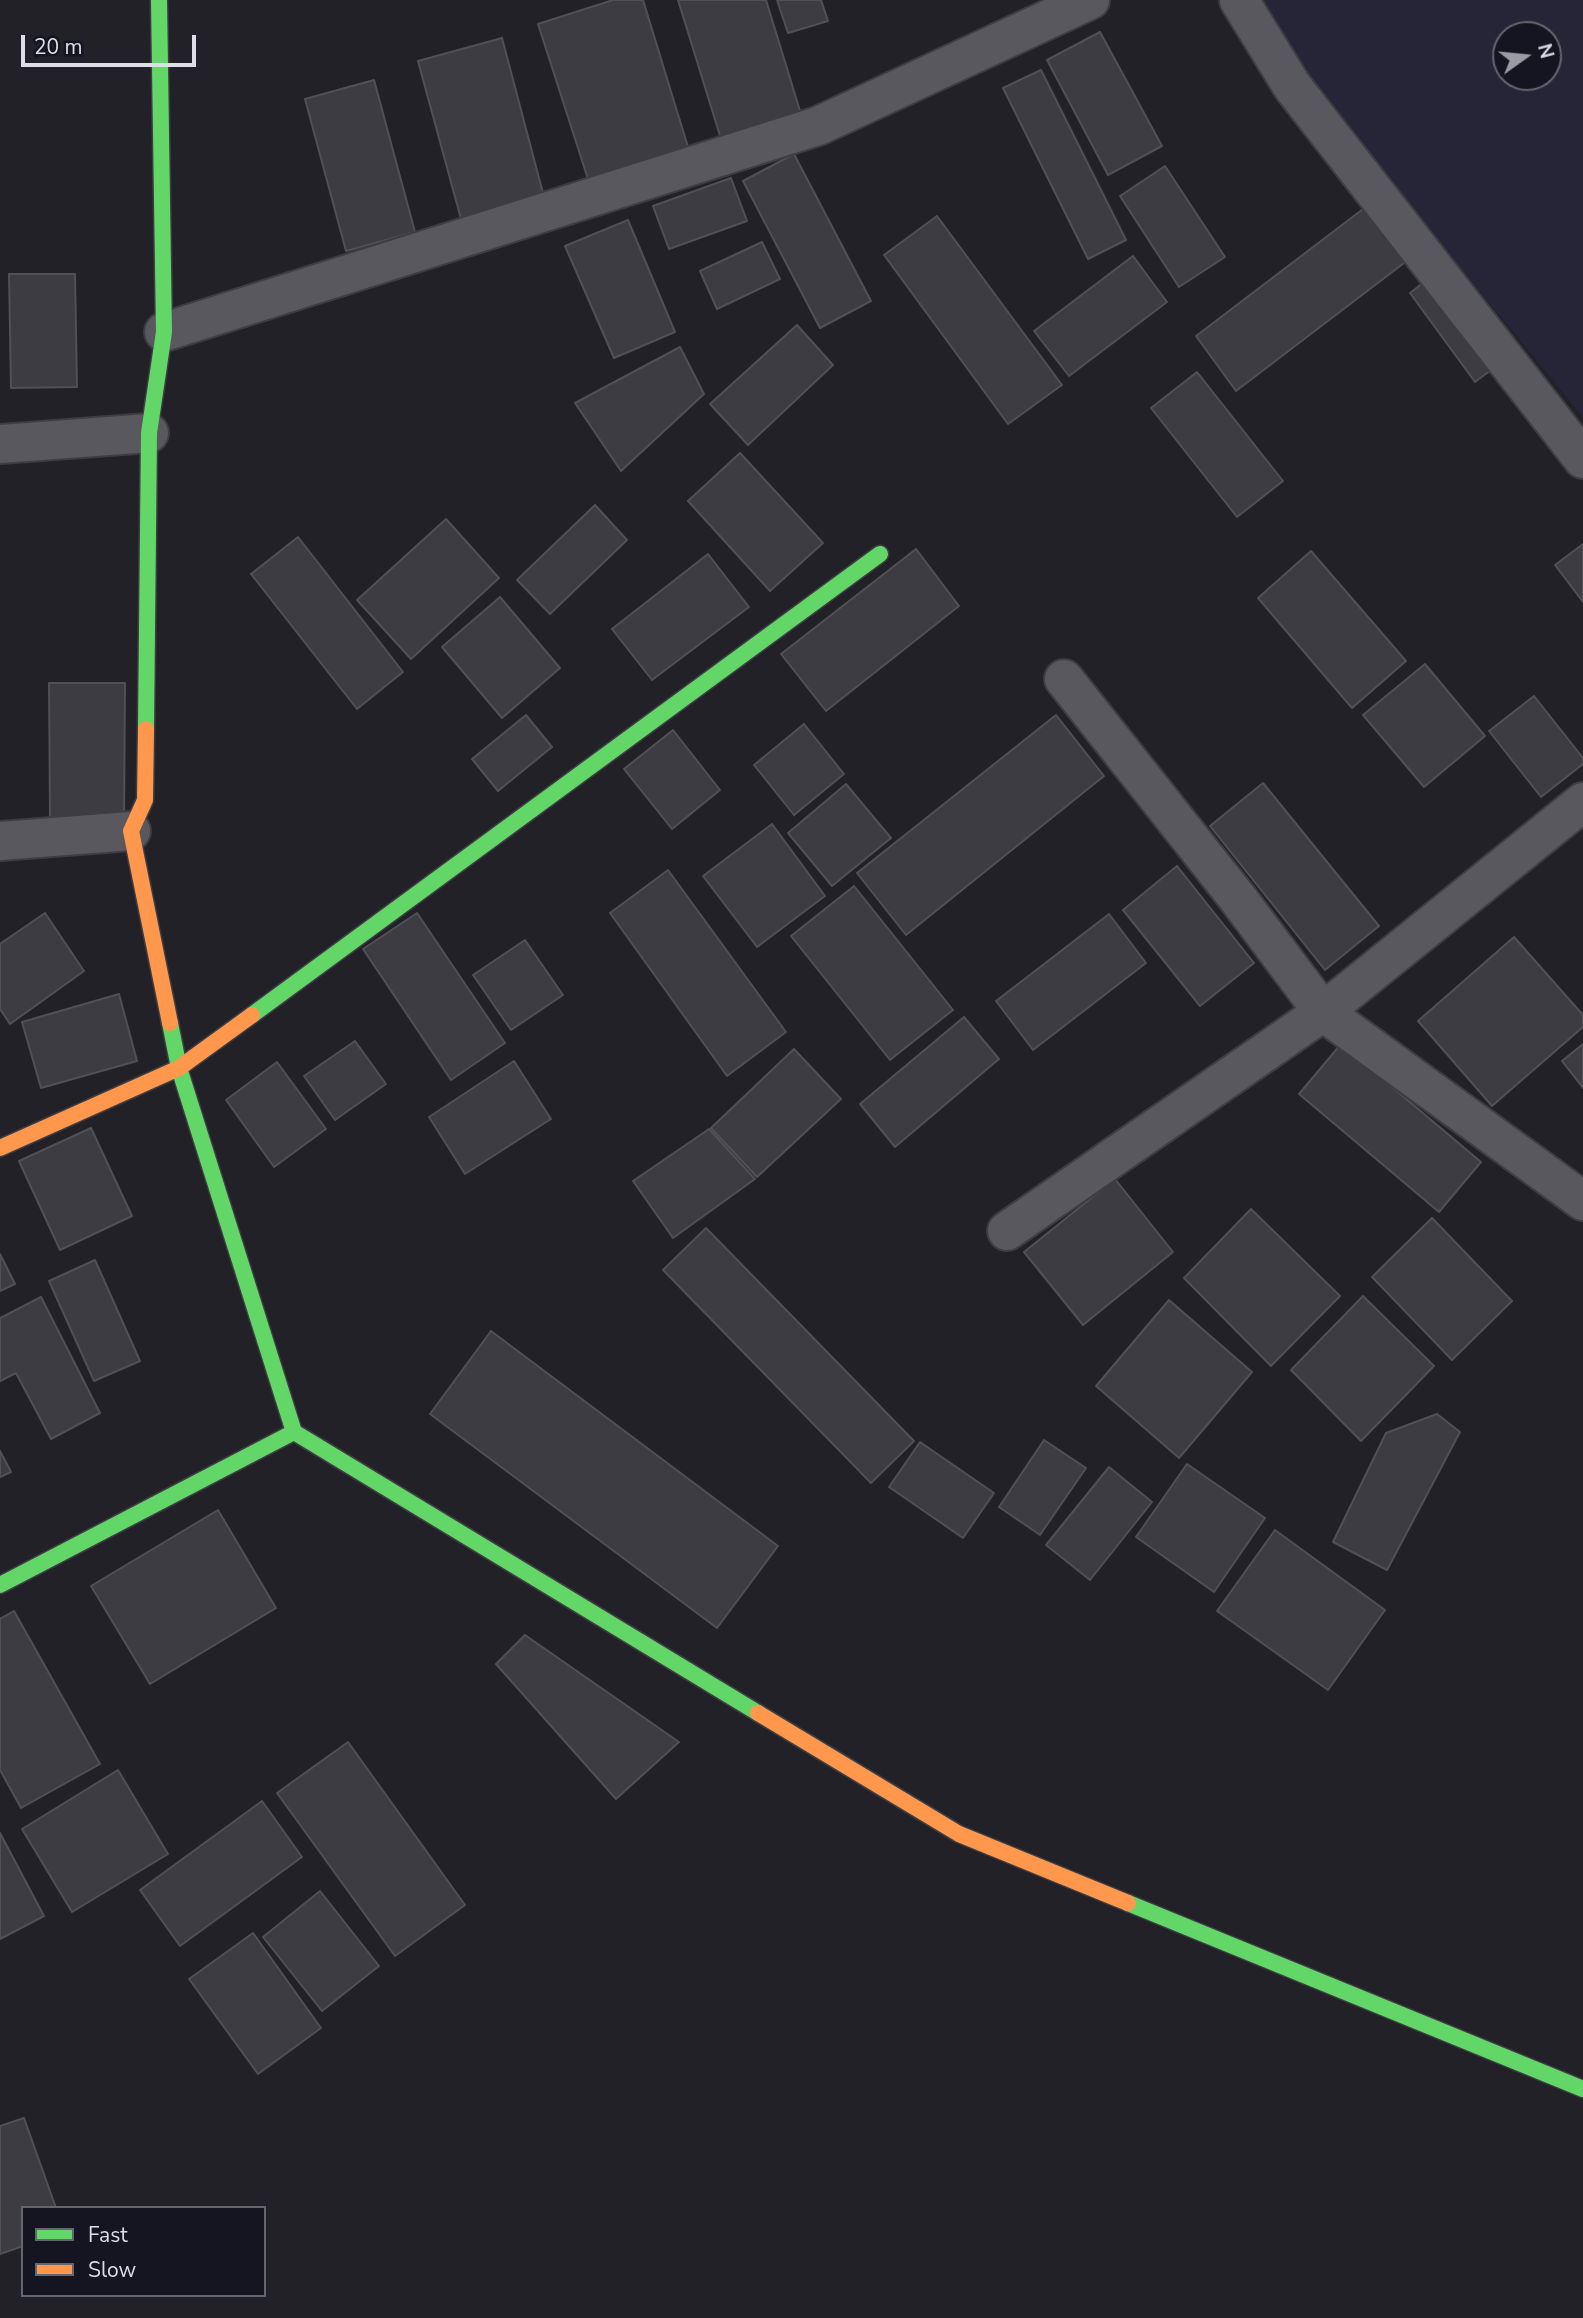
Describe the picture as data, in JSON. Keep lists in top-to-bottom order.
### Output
{
  "legend": ["Fast", "Slow"],
  "scale_bar": "20 m",
  "north": "right"
}
